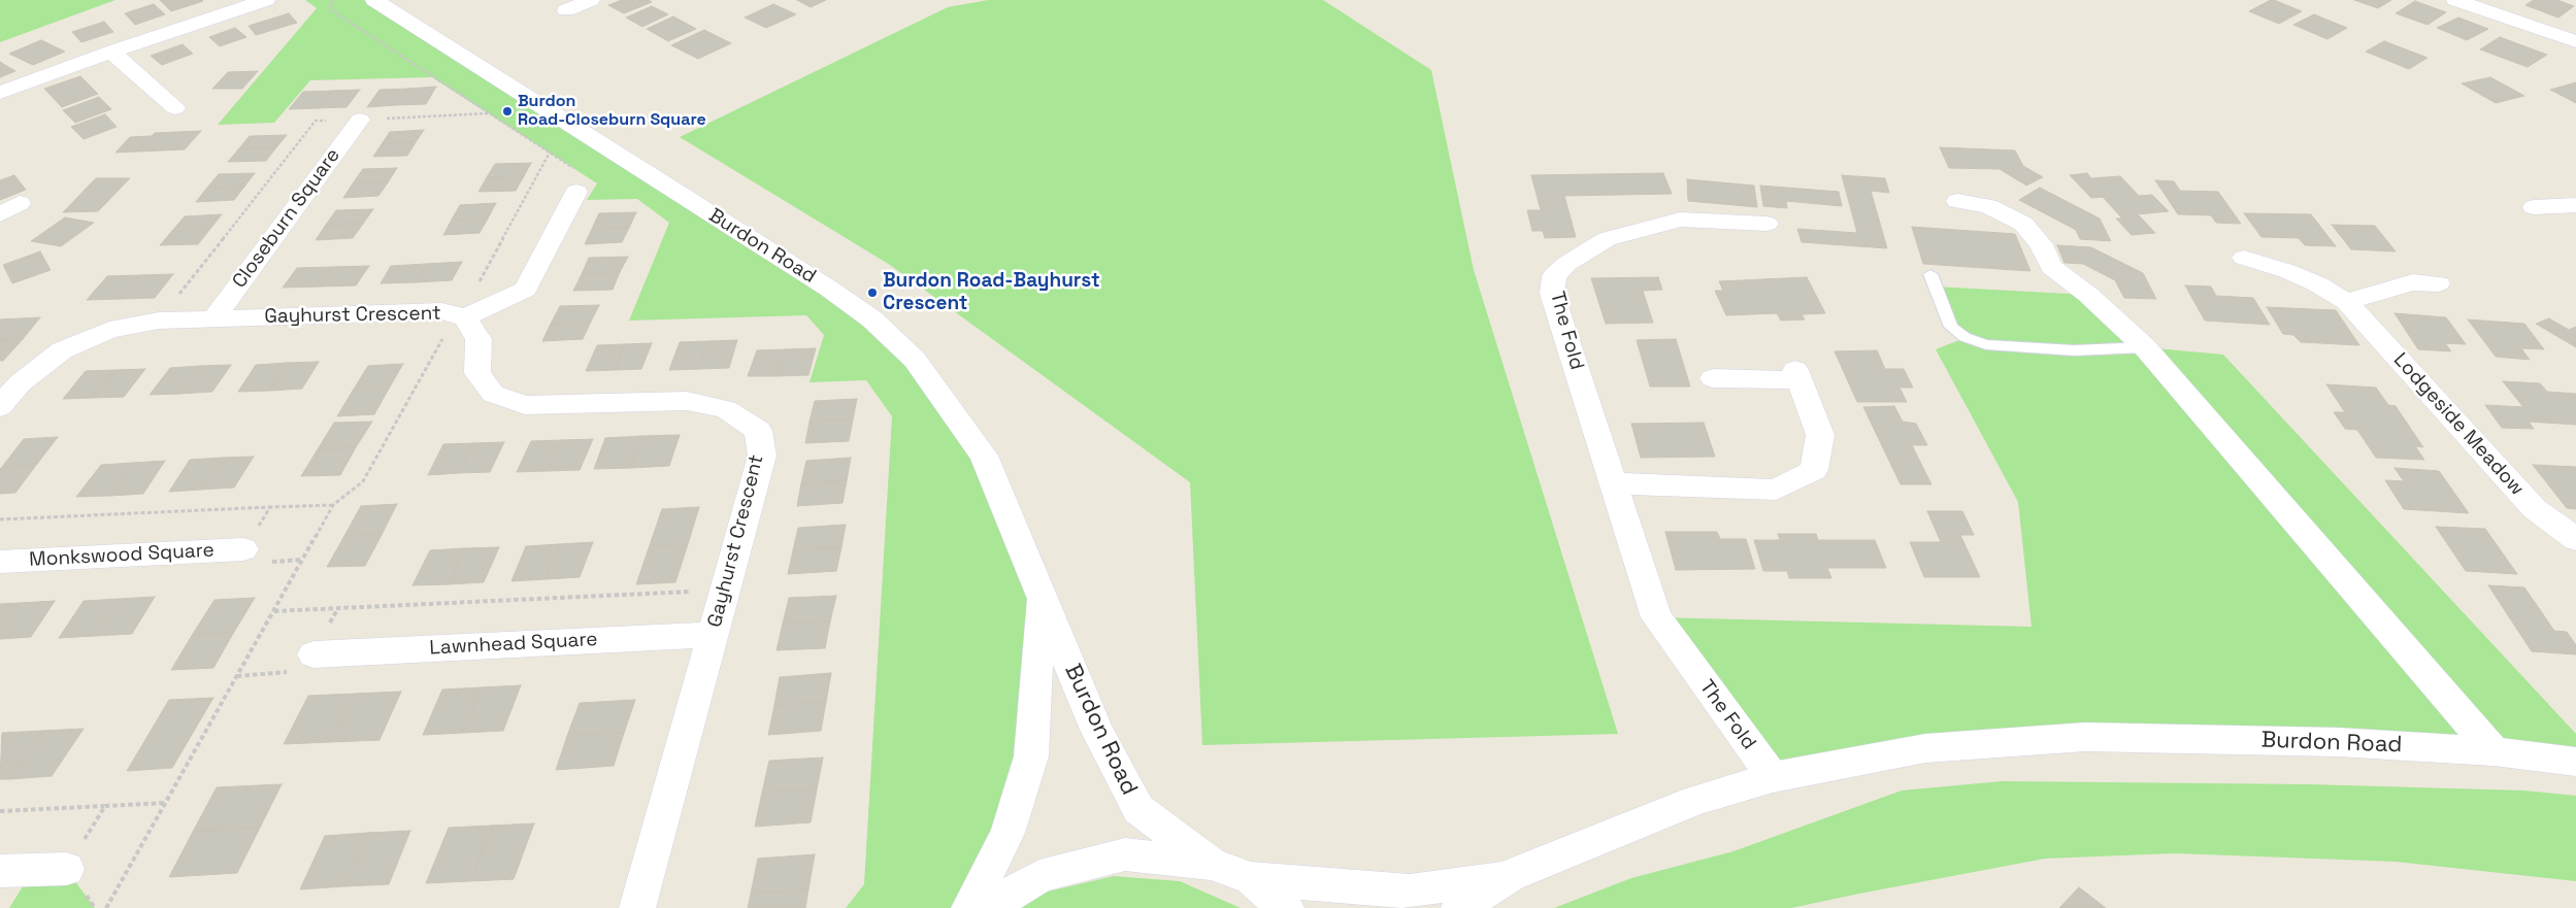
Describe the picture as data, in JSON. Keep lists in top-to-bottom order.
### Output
{
  "streets": {
    "street": [
      "Closeburn Square",
      "Burdon Road",
      "Gayhurst Crescent",
      "The Fold",
      "Lodgeside Meadow",
      "Monkswood Square",
      "Lawnhead Square"
    ]
  },
  "crossings": [
    ["Closeburn Square", "Gayhurst Crescent"],
    ["Burdon Road", "The Fold"],
    ["Gayhurst Crescent", "Lawnhead Square"]
  ],
  "places": ["Burdon Road-Closeburn Square", "Burdon Road-Bayhurst Crescent"]
}
